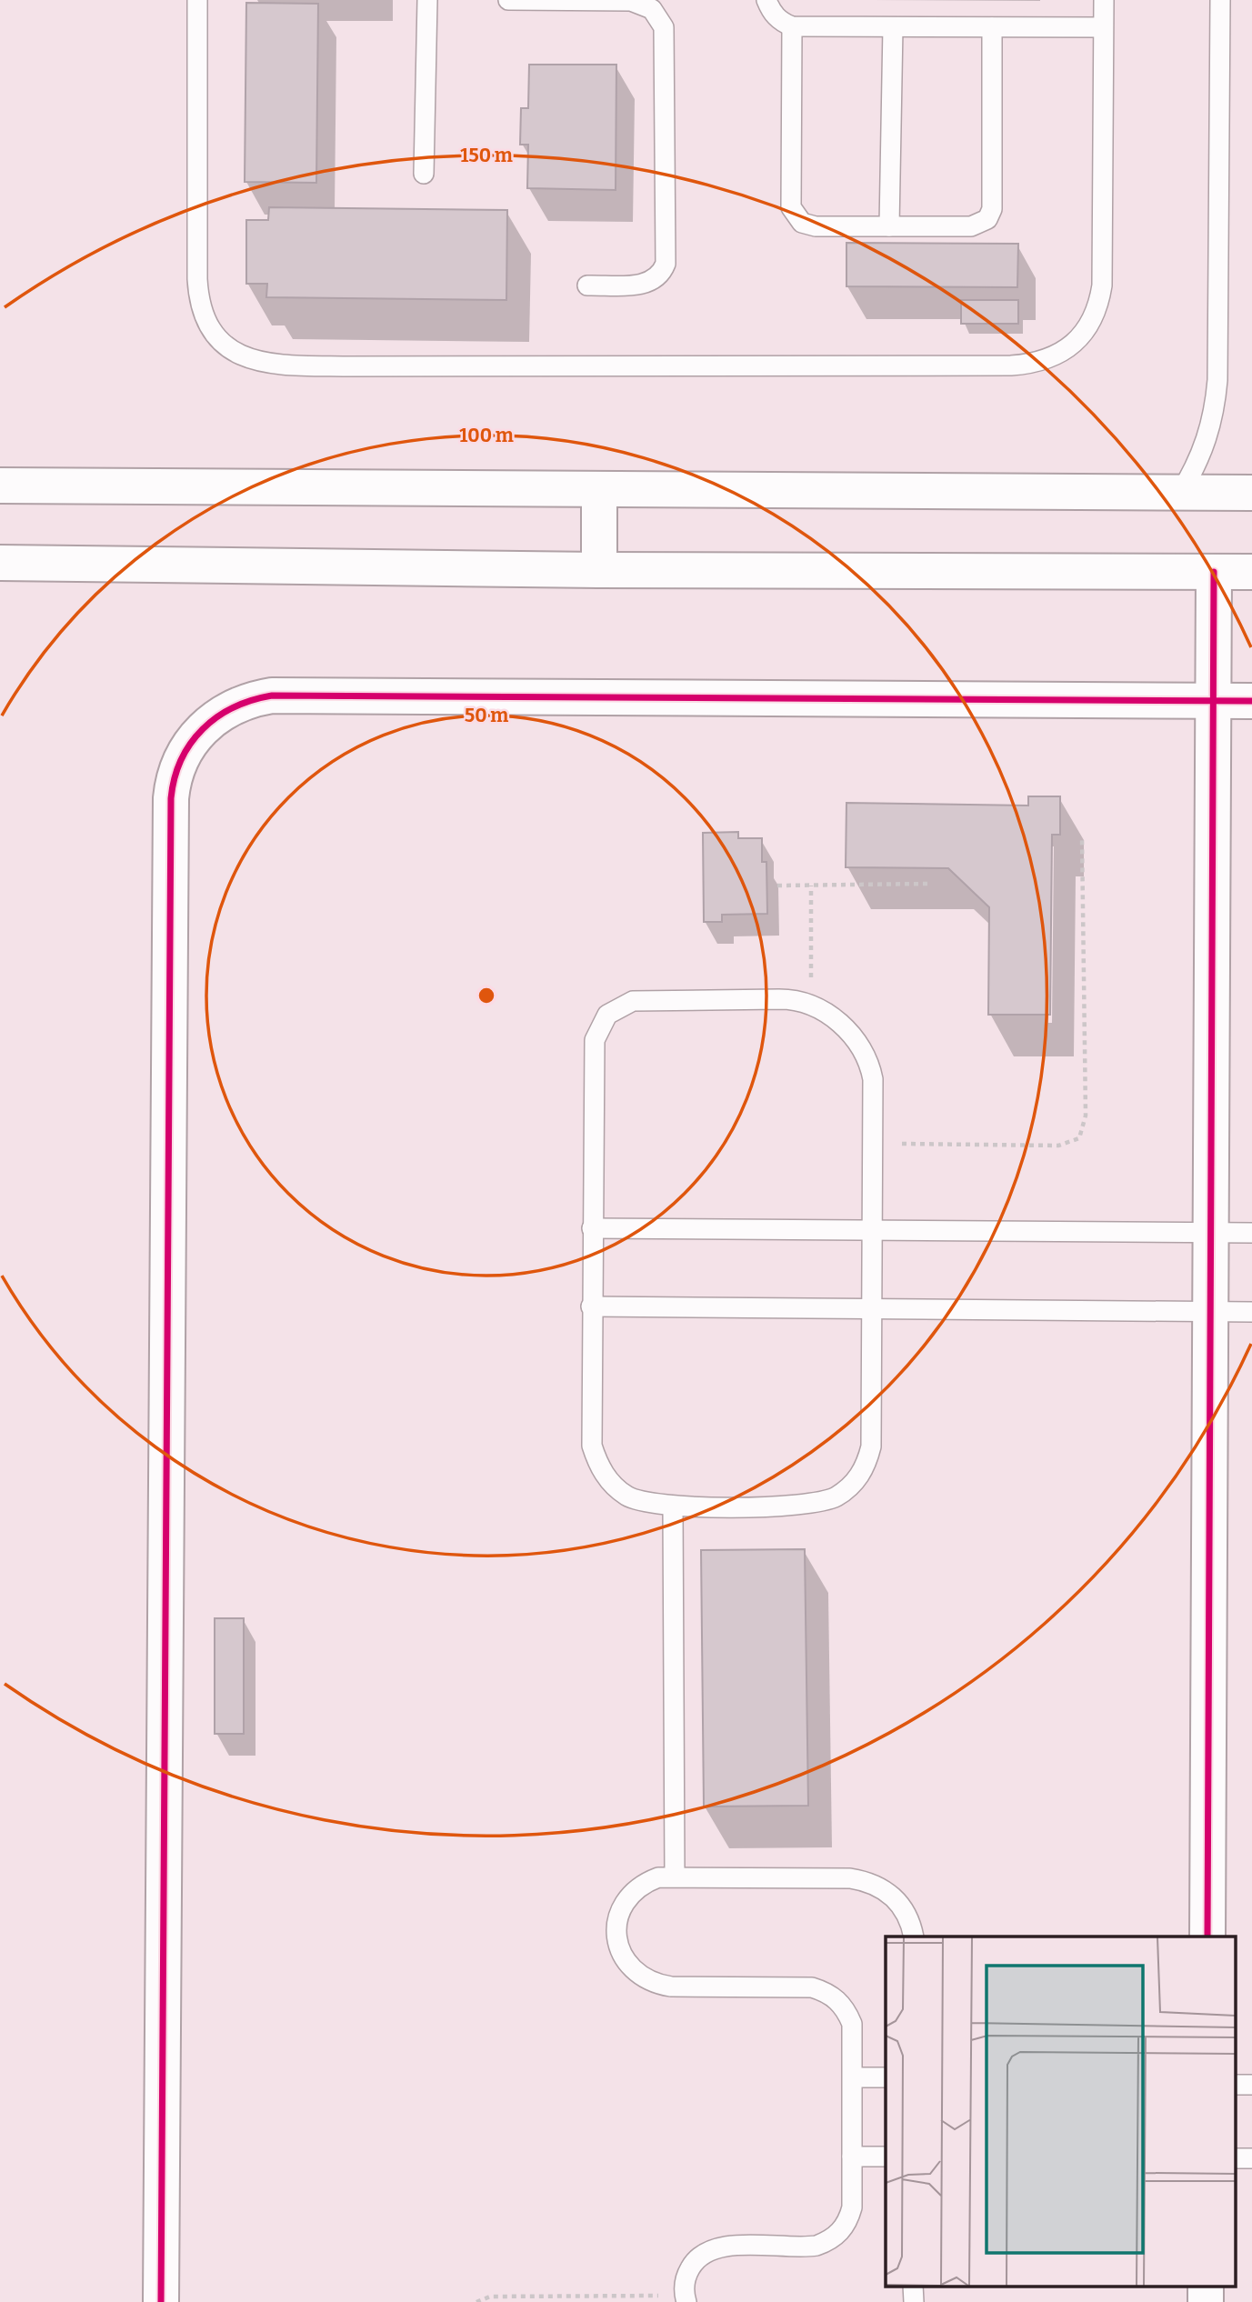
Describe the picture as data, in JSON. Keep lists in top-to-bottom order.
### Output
{
  "rings": ["150 m", "100 m", "50 m"]
}
